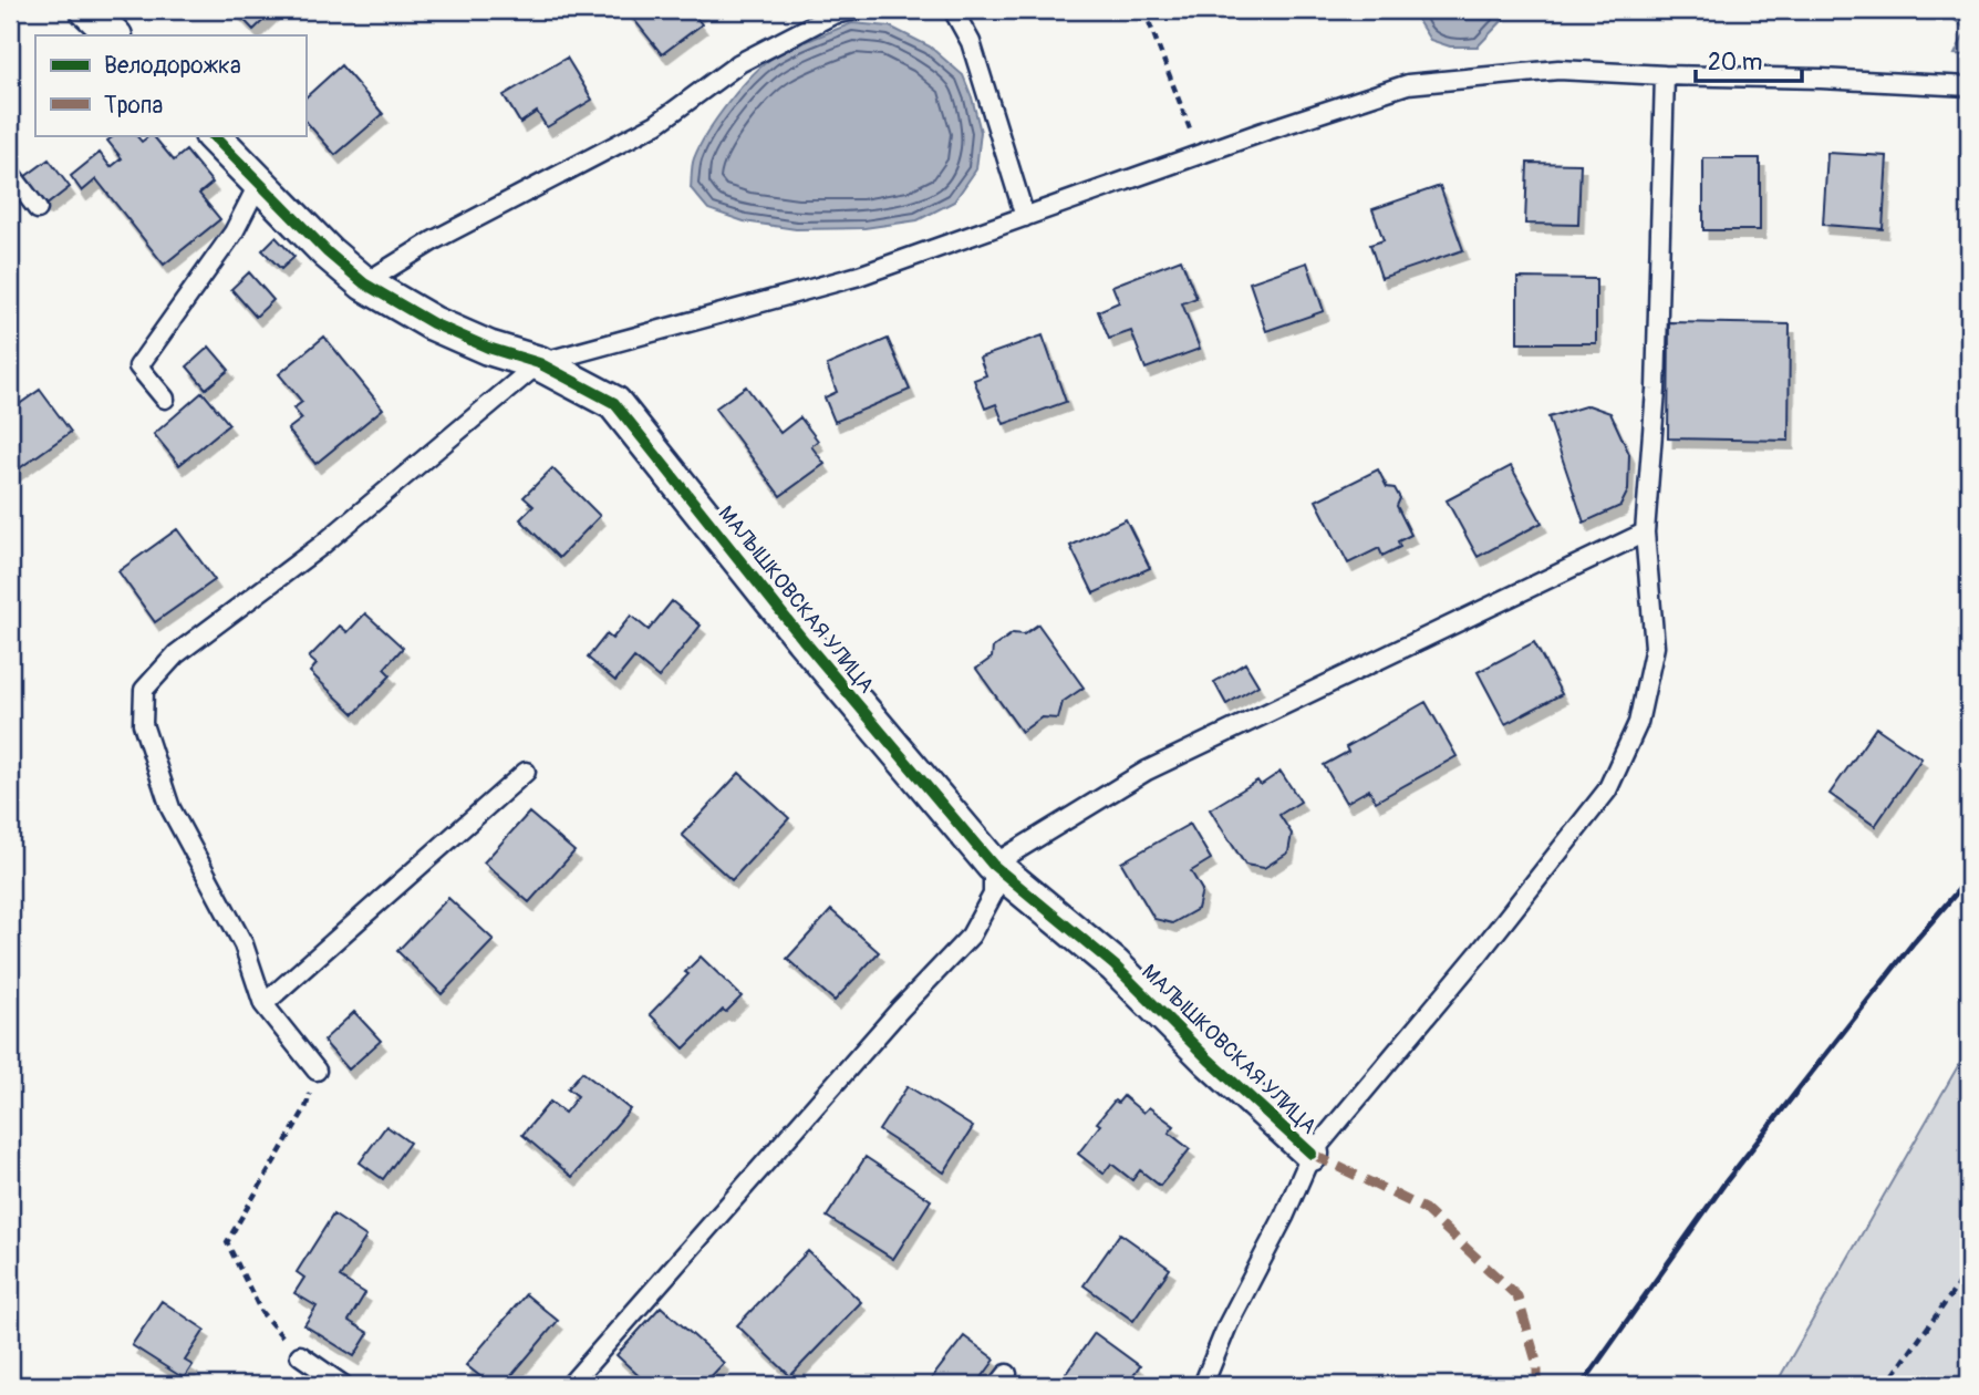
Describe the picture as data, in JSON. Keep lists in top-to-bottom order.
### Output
{
  "streets": {
    "street": ["МАЛЫШКОВСКАЯ УЛИЦА"]
  },
  "legend": ["Велодорожка", "Тропа"],
  "scale_bar": "20 m"
}
